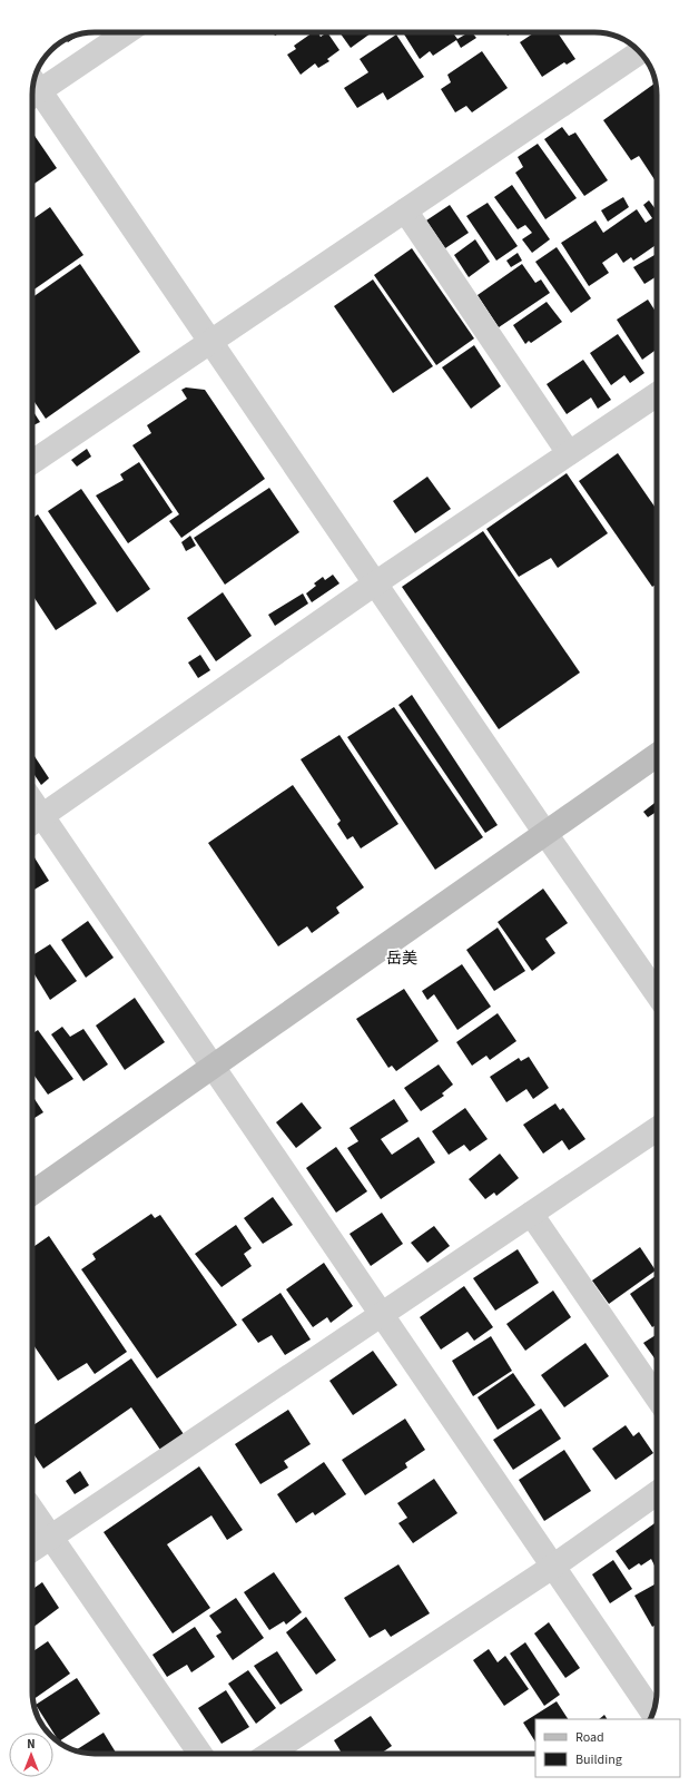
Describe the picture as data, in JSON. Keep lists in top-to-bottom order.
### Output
{
  "districts": ["岳美"],
  "legend": ["Road", "Building"],
  "north": "top"
}
